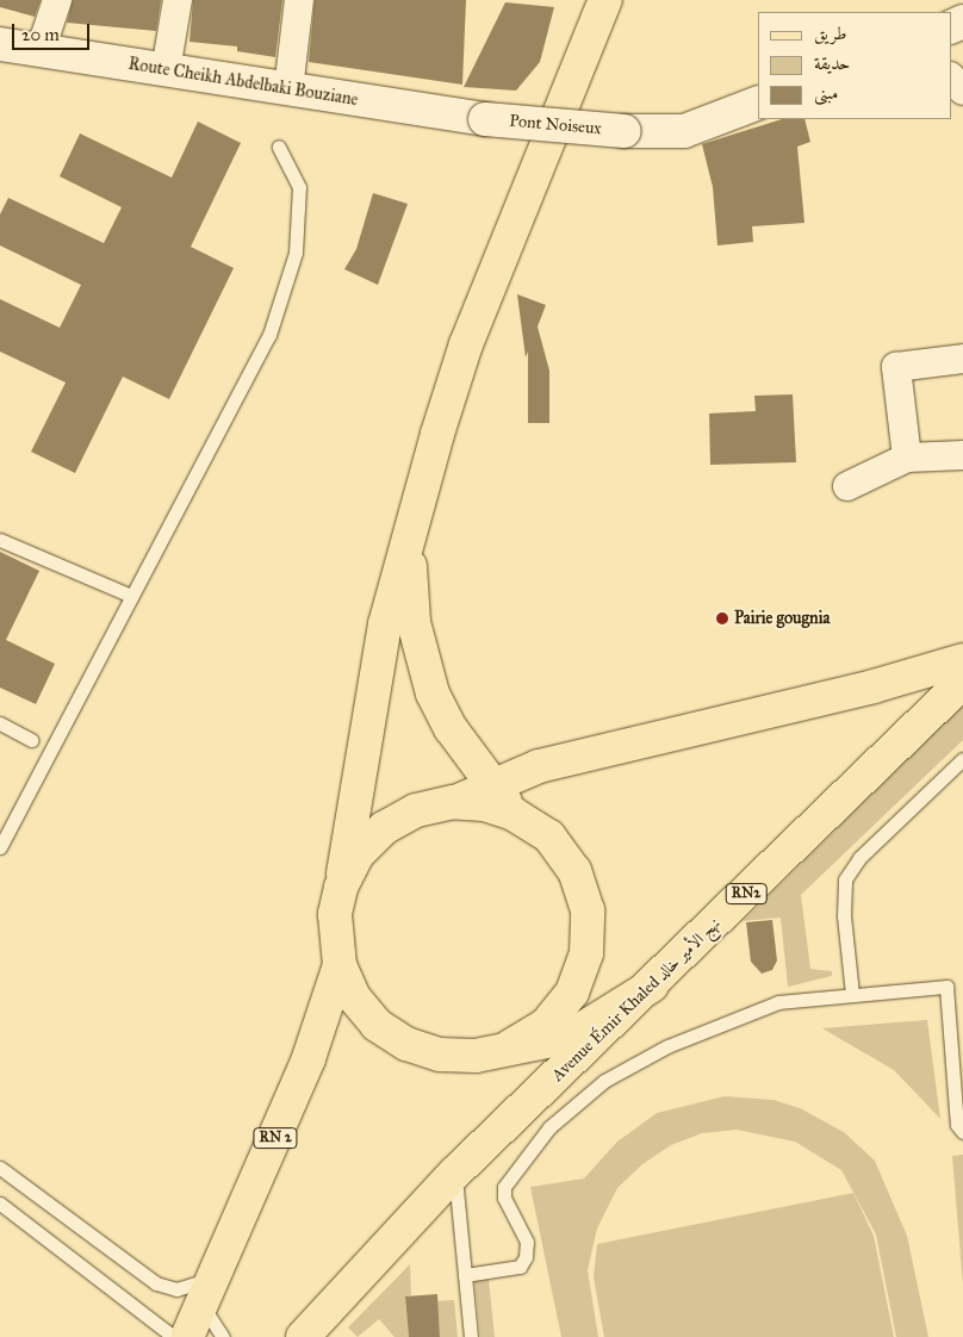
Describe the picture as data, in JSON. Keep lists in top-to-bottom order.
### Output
{
  "streets": {
    "main road": ["RN2", "Avenue Émir Khaled نهج الأمير خالد", "RN 2"],
    "street": ["Route Cheikh Abdelbaki Bouziane", "Pont Noiseux"]
  },
  "crossings": [
    ["Route Cheikh Abdelbaki Bouziane", "Pont Noiseux"],
    ["RN2", "Avenue Émir Khaled نهج الأمير خالد"]
  ],
  "places": ["Pairie gougnia"],
  "legend": ["طريق", "حديقة", "مبنى"],
  "scale_bar": "20 m"
}
